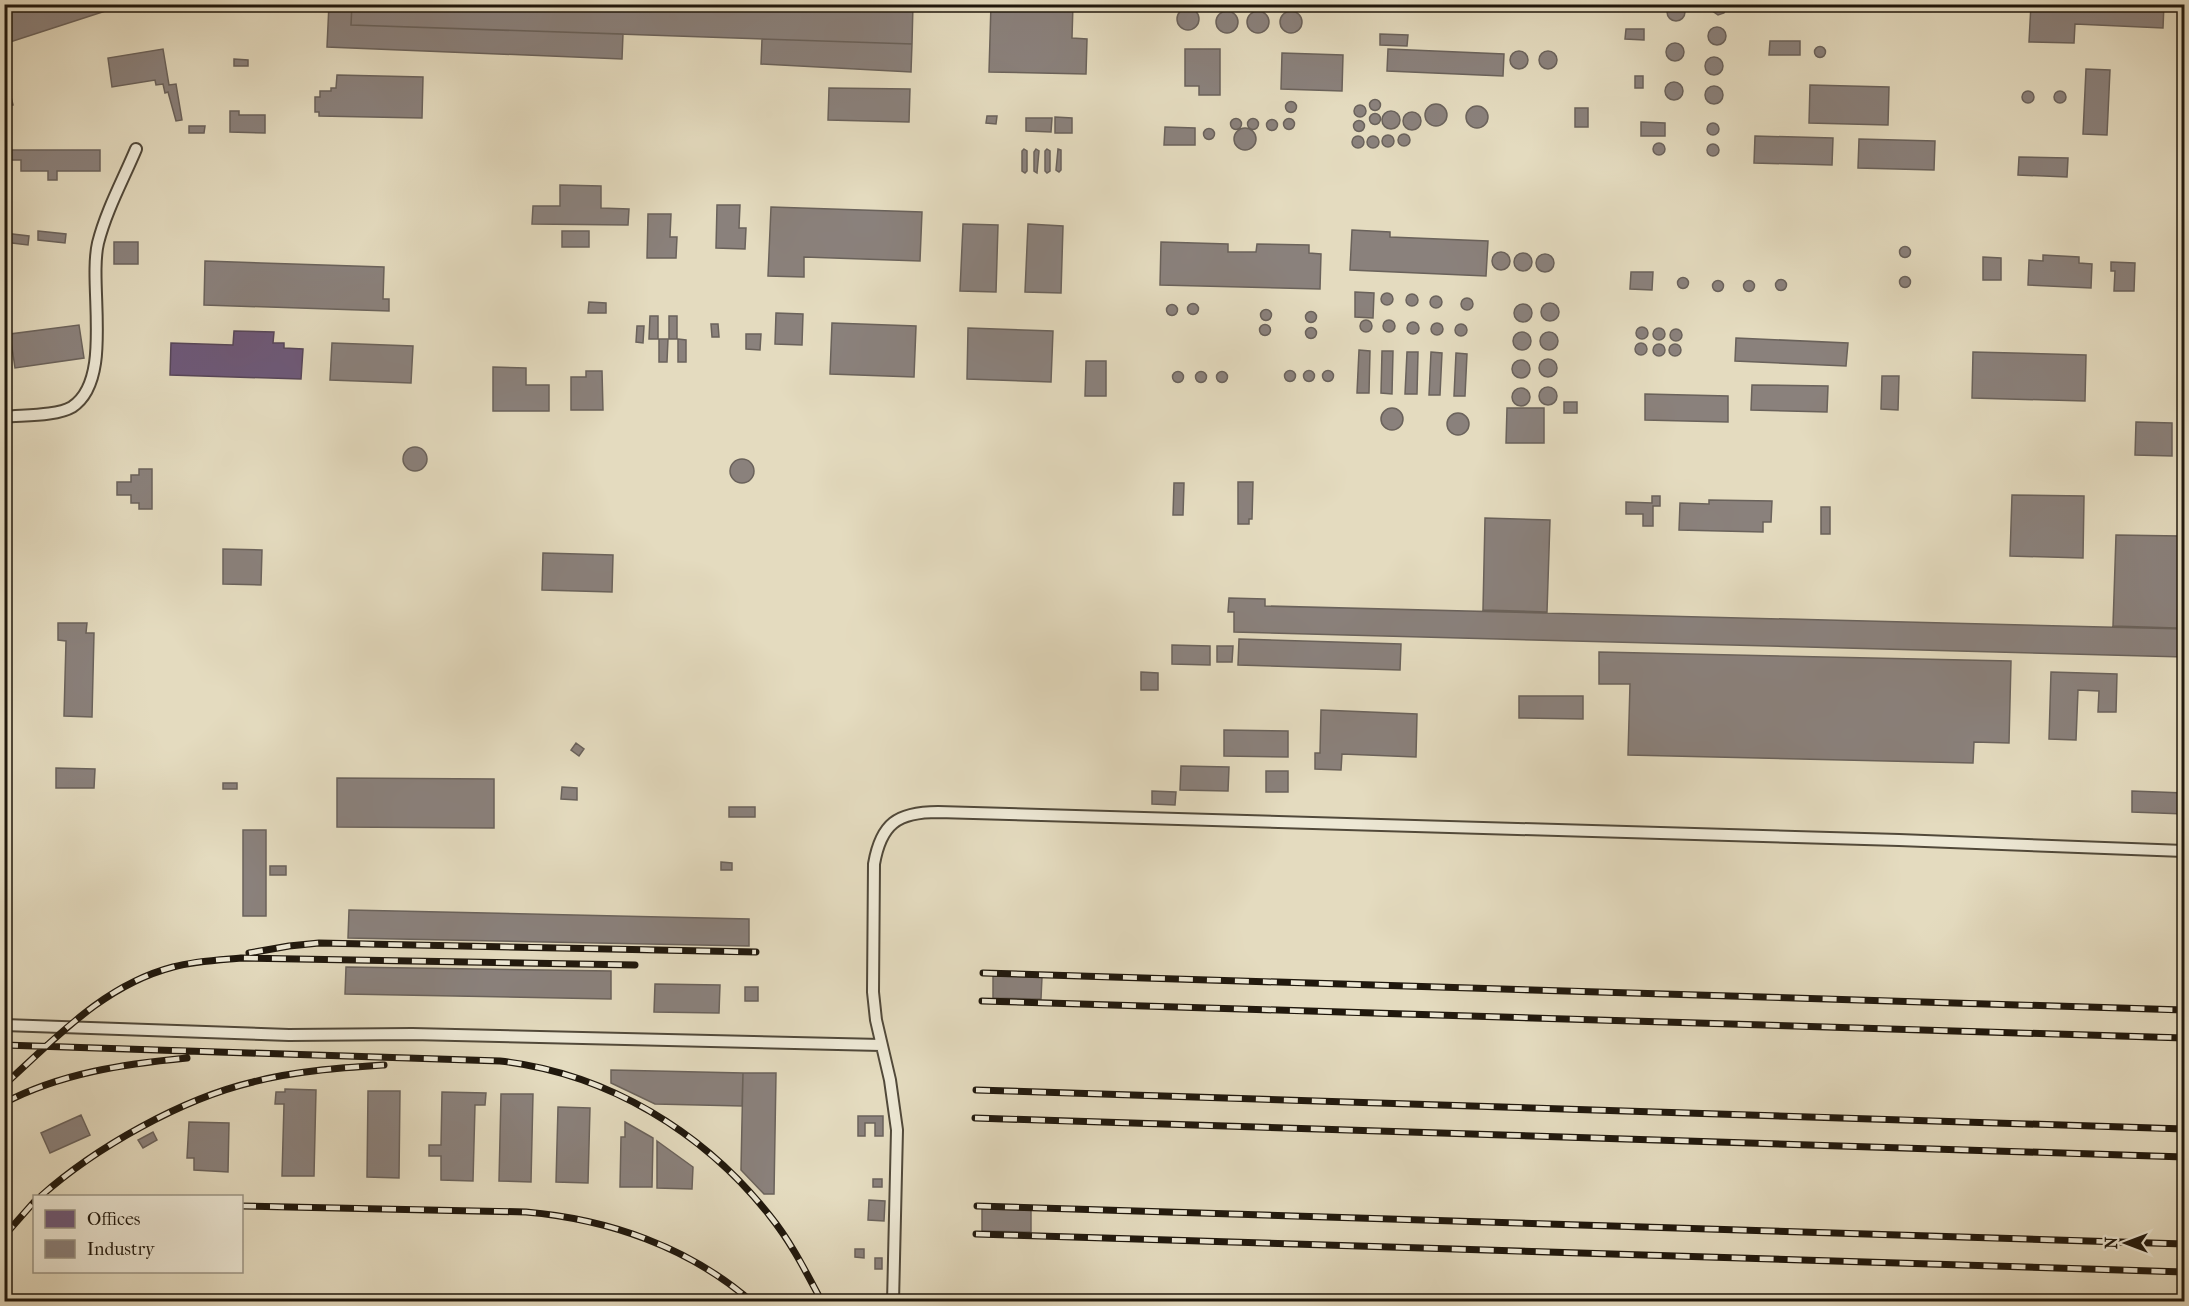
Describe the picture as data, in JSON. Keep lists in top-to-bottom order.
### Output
{
  "legend": ["Offices", "Industry"],
  "north": "left"
}
